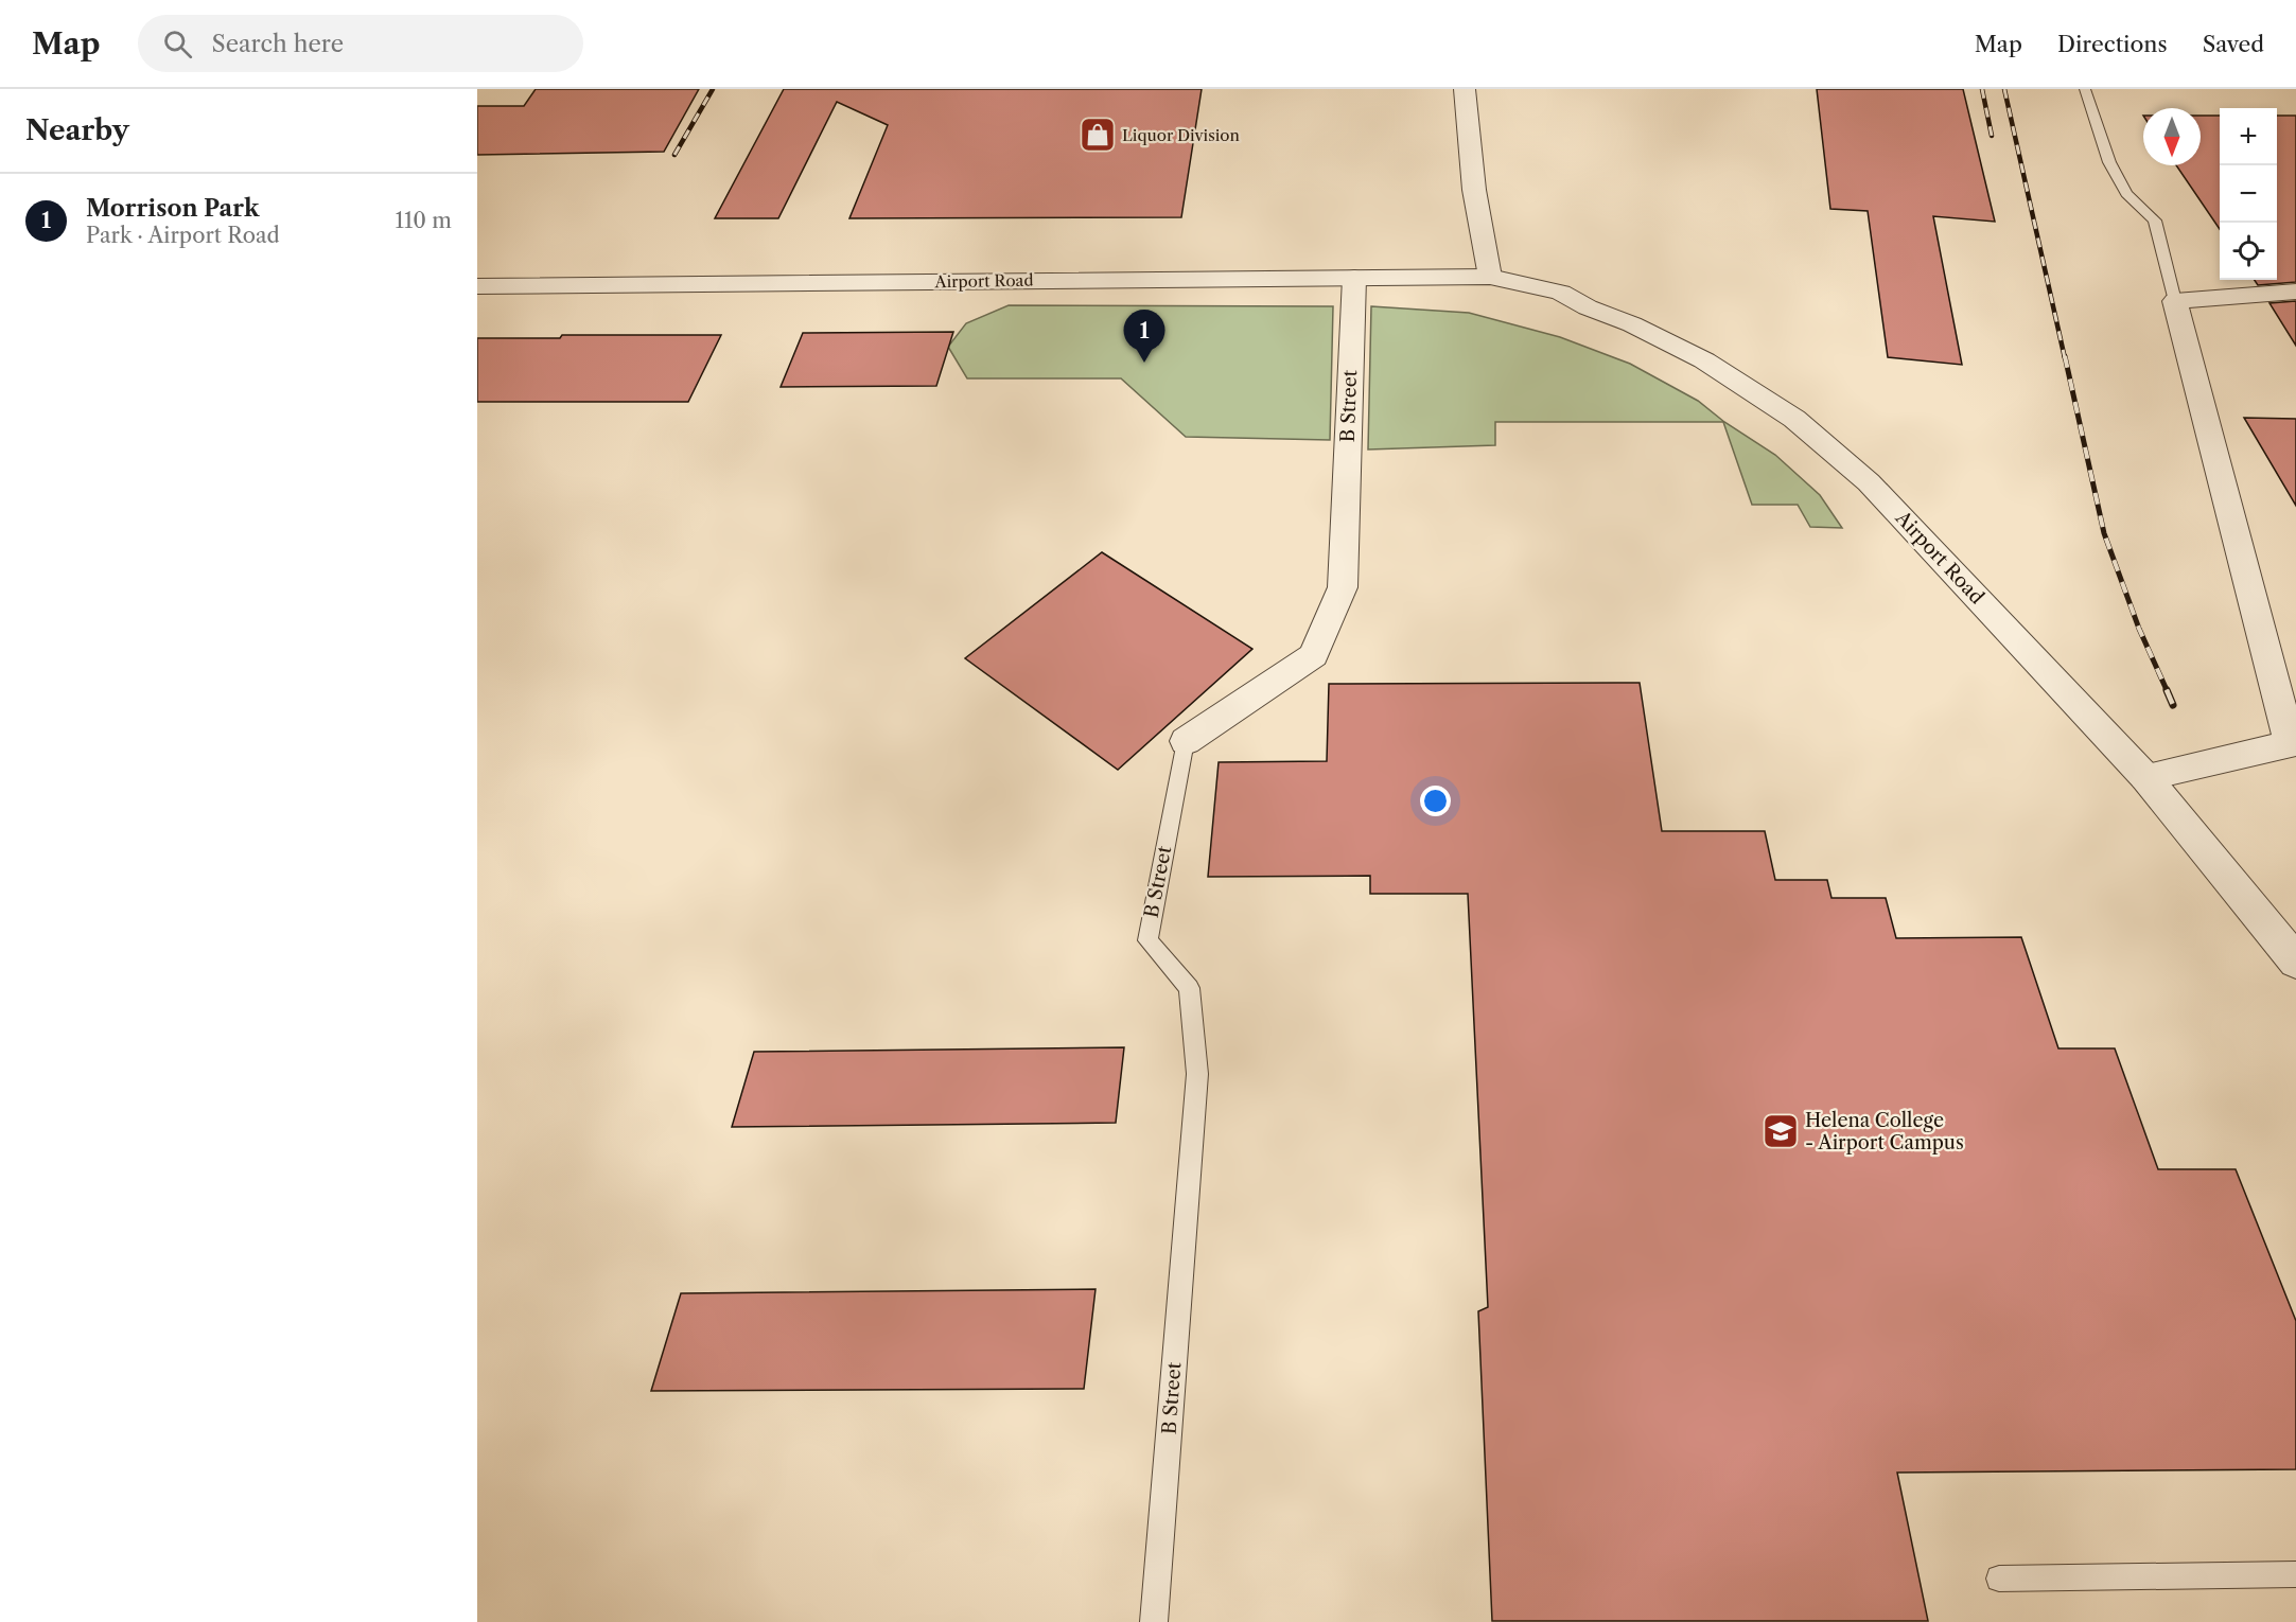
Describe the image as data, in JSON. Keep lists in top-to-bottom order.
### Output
{
  "streets": {
    "street": ["Airport Road", "B Street"]
  },
  "crossings": [
    ["Airport Road", "B Street"]
  ],
  "places": {
    "shop": ["Liquor Division"],
    "school or university": ["Helena College - Airport Campus"]
  },
  "north": "bottom",
  "page": {
    "header": "Map",
    "search": "Search here",
    "nav": ["Map", "Directions", "Saved"],
    "heading": "Nearby",
    "map_buttons": ["+", "−"],
    "list": [
      {
        "mark": "1",
        "name": "Morrison Park",
        "note": "Park · Airport Road",
        "value": "110 m"
      }
    ],
    "pins": "1"
  }
}
